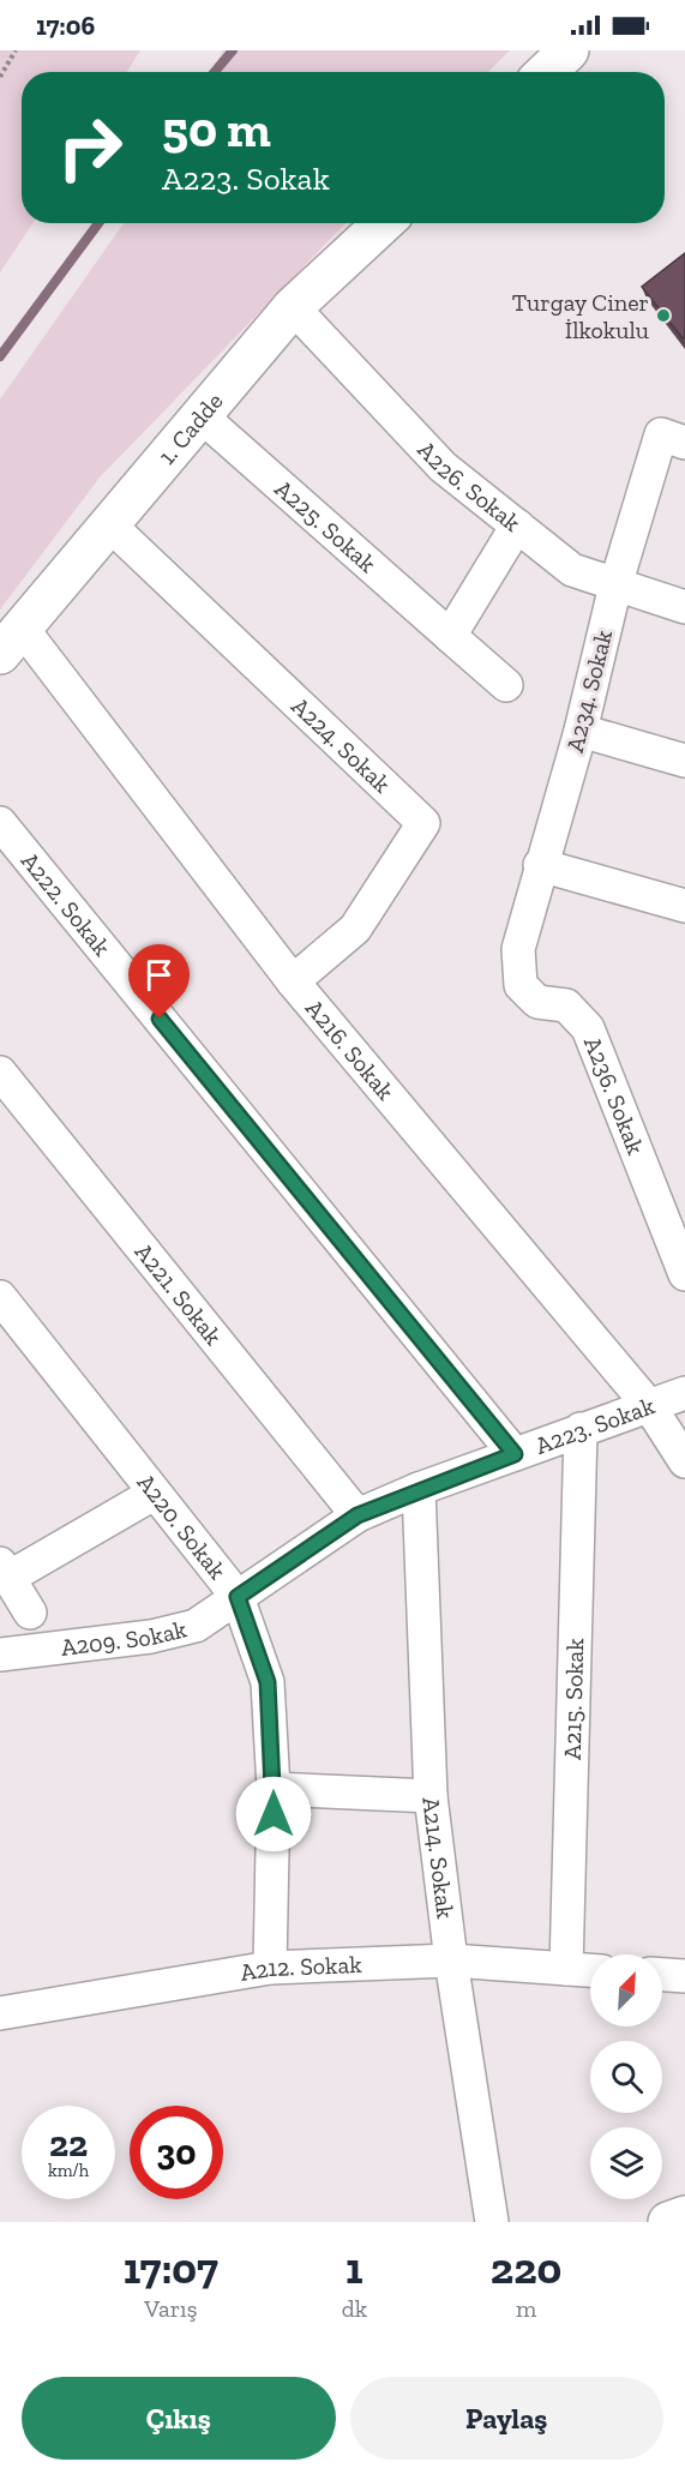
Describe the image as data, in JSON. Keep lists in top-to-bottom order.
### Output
{
  "streets": {
    "main road": ["1. Cadde"],
    "street": [
      "A226. Sokak",
      "A225. Sokak",
      "A234. Sokak",
      "A224. Sokak",
      "A222. Sokak",
      "A216. Sokak",
      "A236. Sokak",
      "A221. Sokak",
      "A223. Sokak",
      "A220. Sokak",
      "A209. Sokak",
      "A215. Sokak",
      "A214. Sokak",
      "A212. Sokak"
    ]
  },
  "crossings": [
    ["1. Cadde", "A226. Sokak"],
    ["1. Cadde", "A225. Sokak"],
    ["1. Cadde", "A224. Sokak"],
    ["1. Cadde", "A216. Sokak"],
    ["A226. Sokak", "A234. Sokak"],
    ["A234. Sokak", "A236. Sokak"],
    ["A224. Sokak", "A216. Sokak"],
    ["A222. Sokak", "A223. Sokak"],
    ["A216. Sokak", "A223. Sokak"],
    ["A221. Sokak", "A223. Sokak"],
    ["A223. Sokak", "A220. Sokak"],
    ["A223. Sokak", "A209. Sokak"],
    ["A223. Sokak", "A215. Sokak"],
    ["A223. Sokak", "A214. Sokak"],
    ["A220. Sokak", "A209. Sokak"],
    ["A220. Sokak", "A212. Sokak"],
    ["A215. Sokak", "A212. Sokak"],
    ["A214. Sokak", "A212. Sokak"]
  ],
  "places": ["Turgay Ciner İlkokulu"],
  "north": "top right",
  "page": {
    "status": "17:06",
    "turn": ["50 m", "A223. Sokak"],
    "speed": "22 km/h",
    "limit": "30",
    "eta": [
      "17:07",
      "Varış",
      "1",
      "dk",
      "220",
      "m"
    ],
    "buttons": ["Çıkış", "Paylaş"]
  }
}
